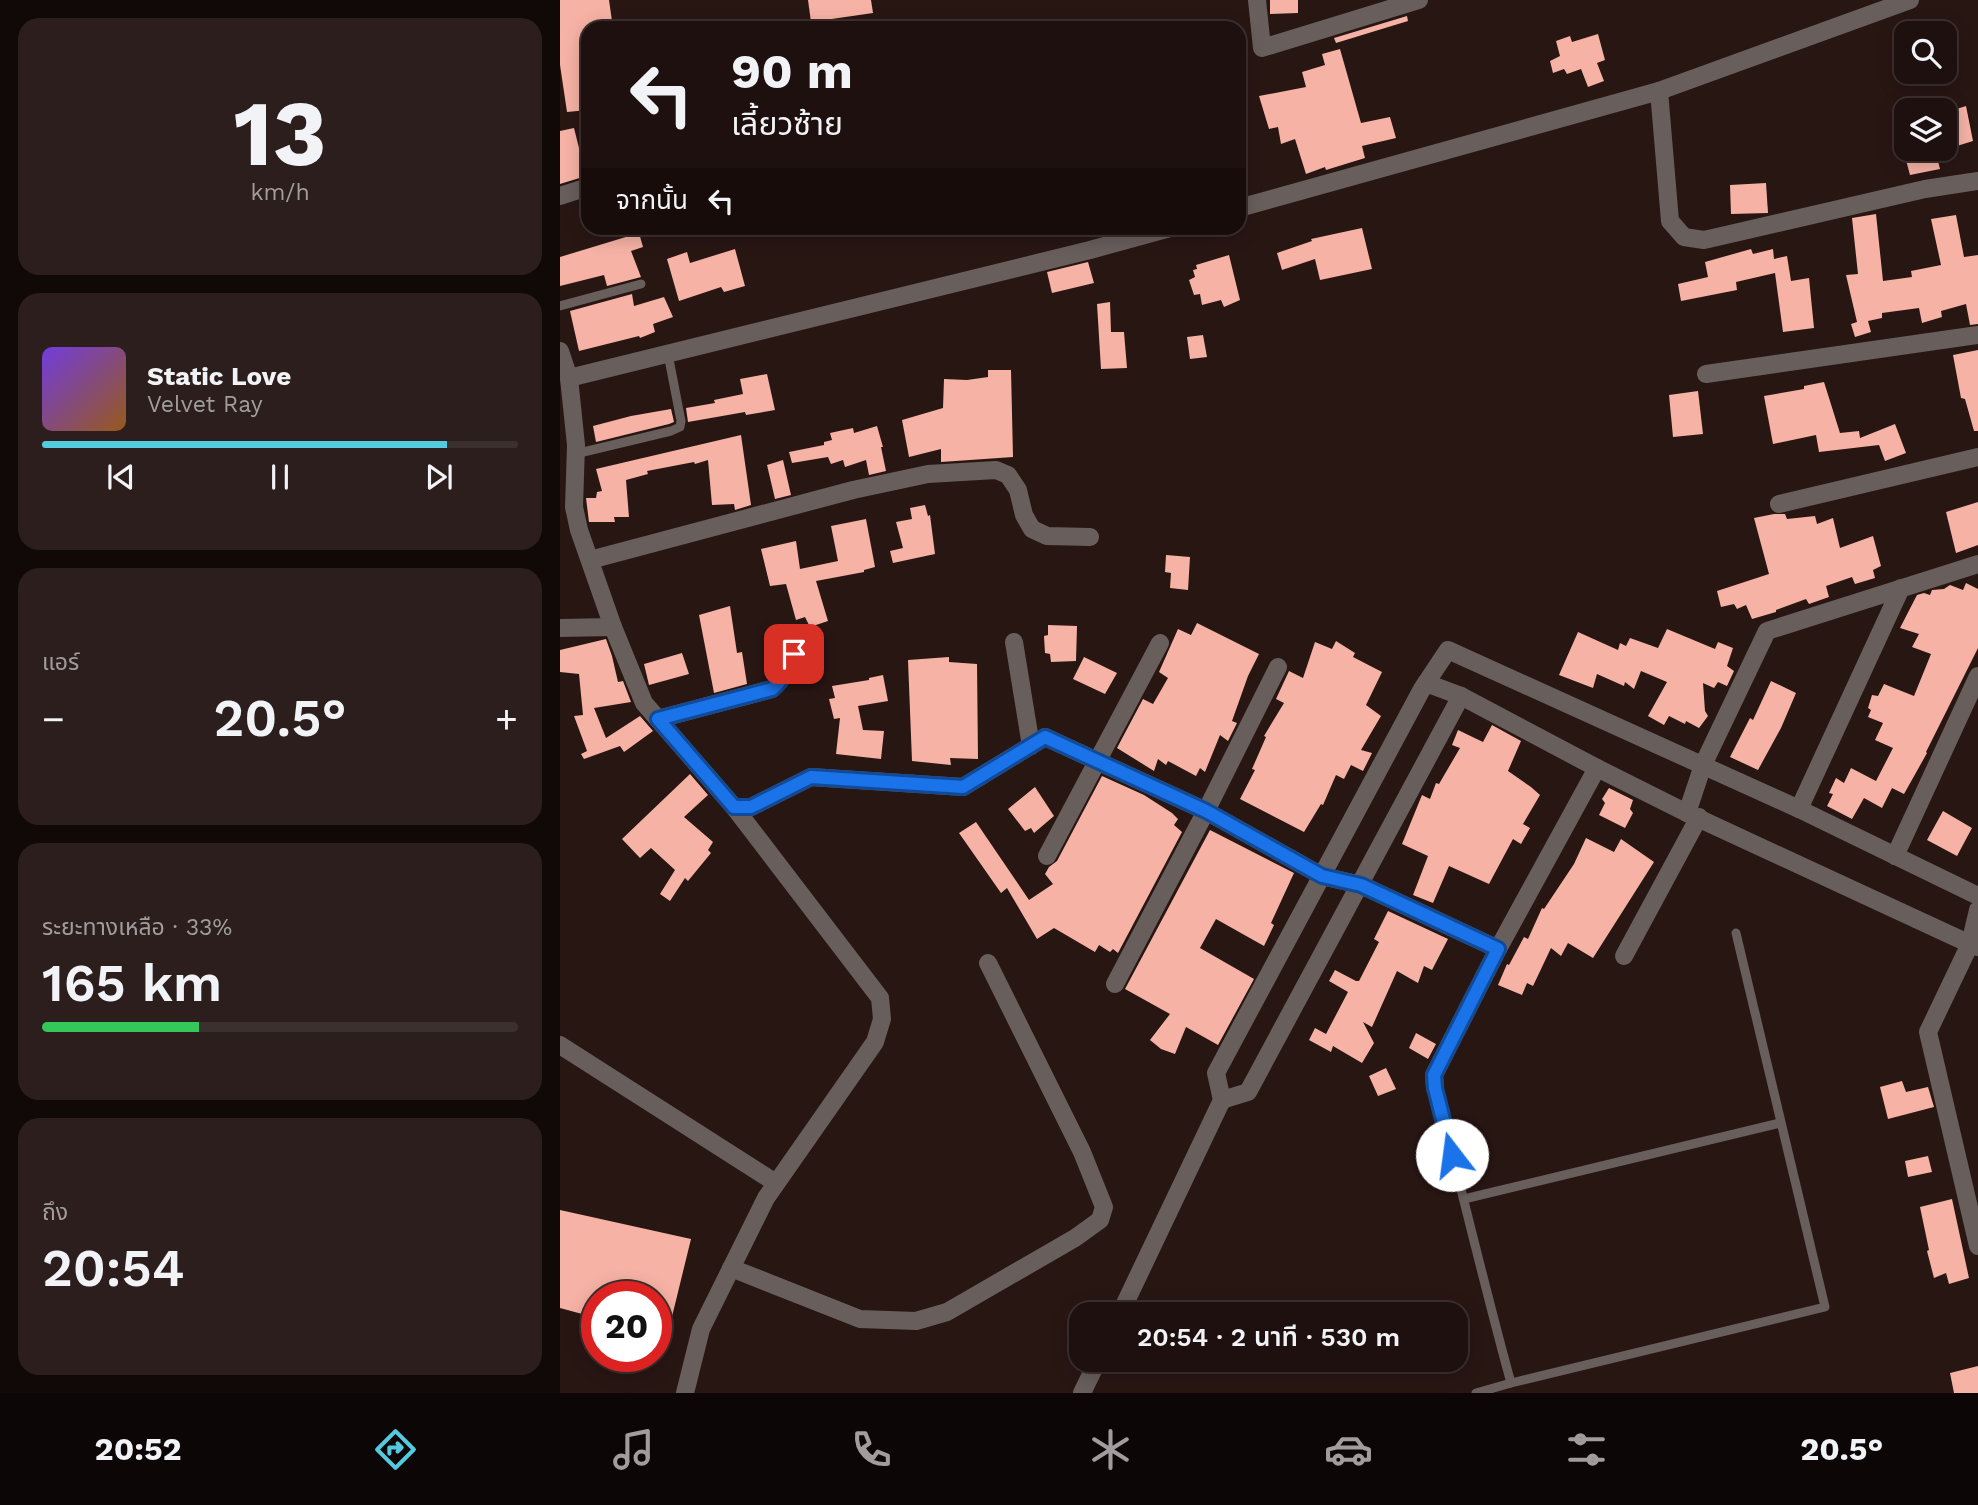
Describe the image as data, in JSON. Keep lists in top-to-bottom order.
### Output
{
  "page": {
    "tile": [
      ["13", "km/h"],
      "แอร์",
      ["ระยะทางเหลือ · 33%", "165 km"],
      ["ถึง", "20:54"]
    ],
    "turn": ["90 m", "เลี้ยวซ้าย"],
    "then": "จากนั้น",
    "song": ["Static Love", "Velvet Ray"],
    "heat": ["−", "20.5°", "+"],
    "limit": "20",
    "trip": "20:54 · 2 นาที · 530 m",
    "tabs": ["20:52", "20.5°"]
  }
}
